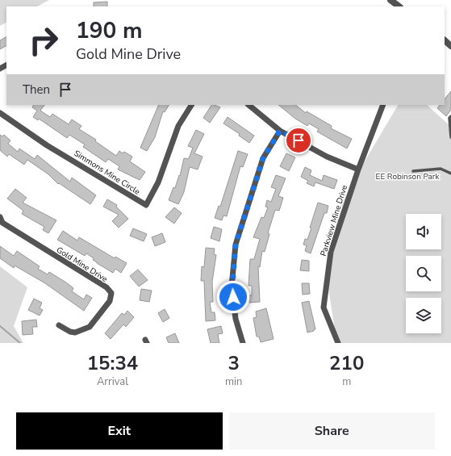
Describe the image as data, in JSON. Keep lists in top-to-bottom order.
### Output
{
  "streets": {
    "street": ["Simmons Mine Circle", "Parkview Mine Drive", "Gold Mine Drive"]
  },
  "parks": ["EE Robinson Park"],
  "page": {
    "turn": ["190 m", "Gold Mine Drive"],
    "then": "Then",
    "eta": [
      "15:34",
      "Arrival",
      "3",
      "min",
      "210",
      "m"
    ],
    "buttons": ["Exit", "Share"]
  }
}
